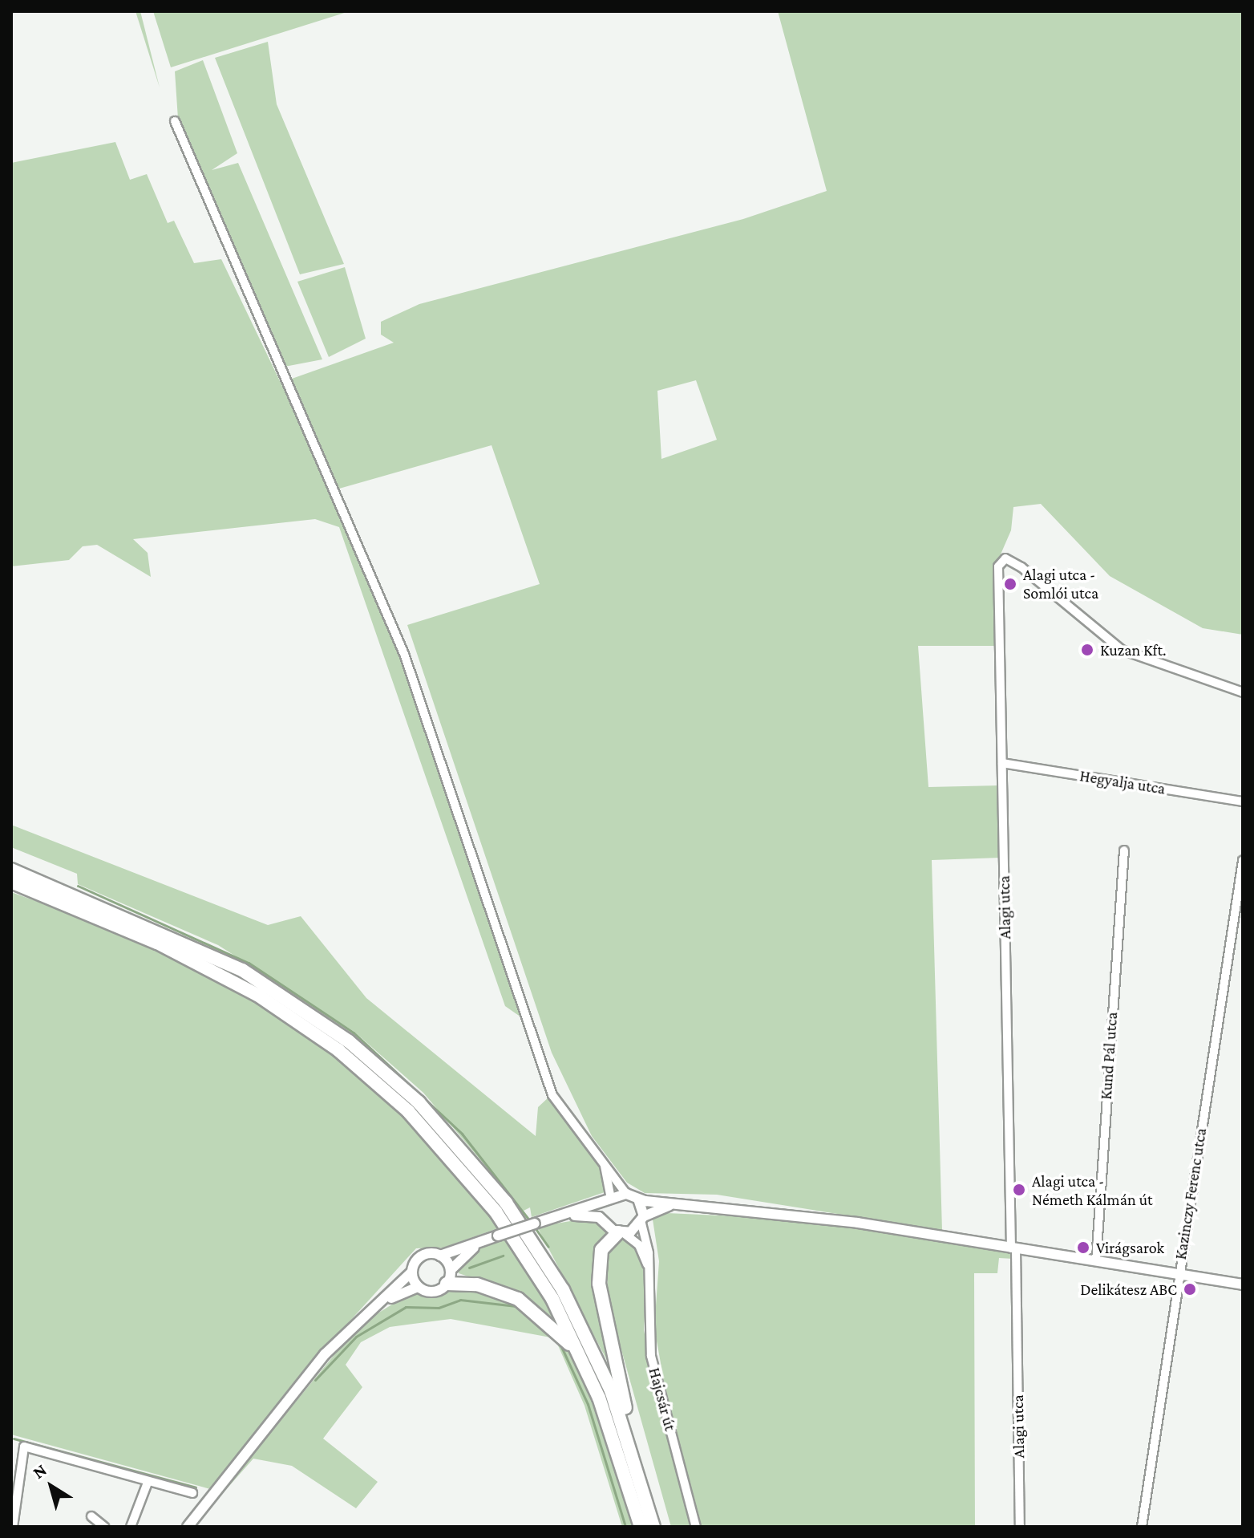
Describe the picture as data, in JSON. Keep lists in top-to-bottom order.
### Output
{
  "streets": {
    "street": [
      "Hegyalja utca",
      "Alagi utca",
      "Kund Pál utca",
      "Kazinczy Ferenc utca",
      "Hajcsár út"
    ]
  },
  "crossings": [
    ["Hegyalja utca", "Alagi utca"]
  ],
  "places": [
    "Alagi utca - Somlói utca",
    "Kuzan Kft.",
    "Alagi utca - Németh Kálmán út",
    "Virágsarok",
    "Delikátesz ABC"
  ],
  "north": "top left"
}
